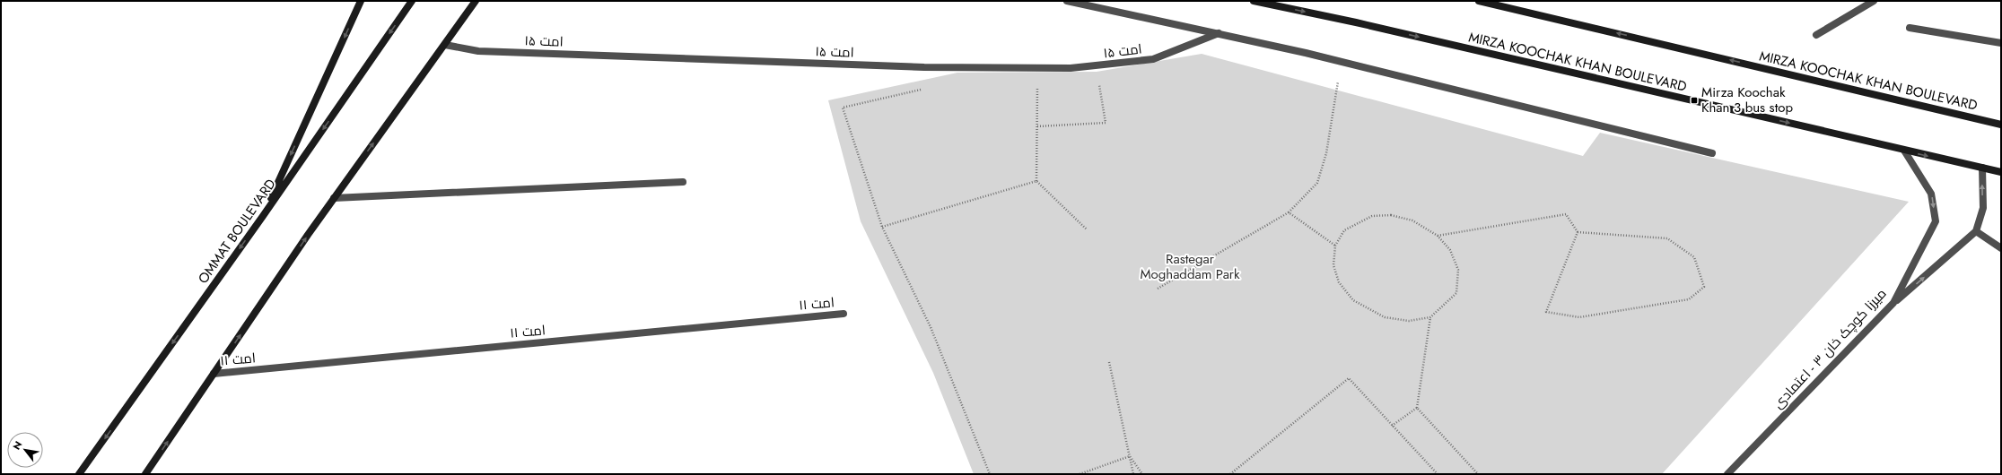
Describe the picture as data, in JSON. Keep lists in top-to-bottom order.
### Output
{
  "streets": {
    "main road": ["MIRZA KOOCHAK KHAN BOULEVARD", "OMMAT BOULEVARD"],
    "street": ["امت ۱۵", "امت ۱۱", "میرزا کوچک خان ۳ - اعتمادی"]
  },
  "crossings": [
    ["MIRZA KOOCHAK KHAN BOULEVARD", "میرزا کوچک خان ۳ - اعتمادی"]
  ],
  "parks": ["Rastegar Moghaddam Park"],
  "places": {
    "transit": ["Mirza Koochak Khan 3 bus stop"]
  },
  "north": "top left"
}
